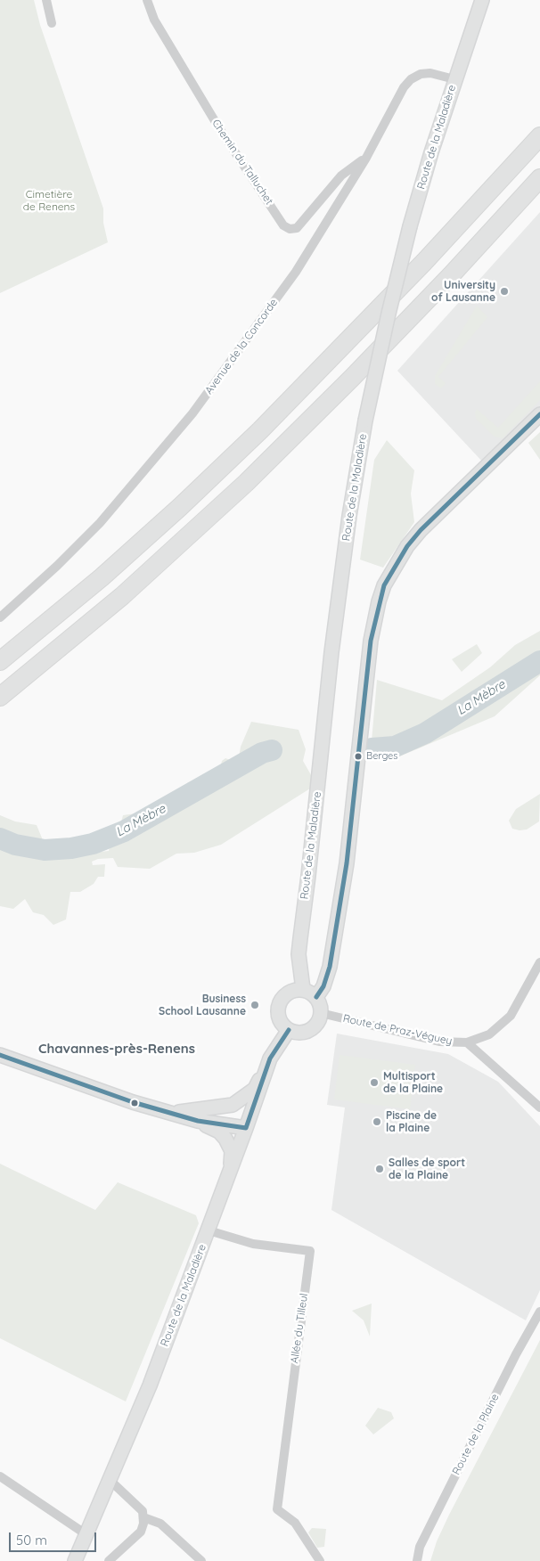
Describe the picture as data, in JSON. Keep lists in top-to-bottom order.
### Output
{
  "streets": {
    "main road": ["Route de la Maladière"],
    "street": [
      "Chemin du Talluchet",
      "Avenue de la Concorde",
      "Route de Praz-Véguey",
      "Allée du Tilleul",
      "Route de la Plaine"
    ]
  },
  "crossings": [
    ["Route de la Maladière", "Avenue de la Concorde"],
    ["Route de la Maladière", "Route de Praz-Véguey"],
    ["Route de la Maladière", "Allée du Tilleul"],
    ["Chemin du Talluchet", "Avenue de la Concorde"]
  ],
  "districts": ["Chavannes-près-Renens"],
  "water": ["La Mèbre"],
  "parks": ["Cimetière de Renens"],
  "places": [
    "University of Lausanne",
    "Berges",
    "Business School Lausanne",
    "Multisport de la Plaine",
    "Piscine de la Plaine",
    "Salles de sport de la Plaine"
  ],
  "scale_bar": "50 m"
}
